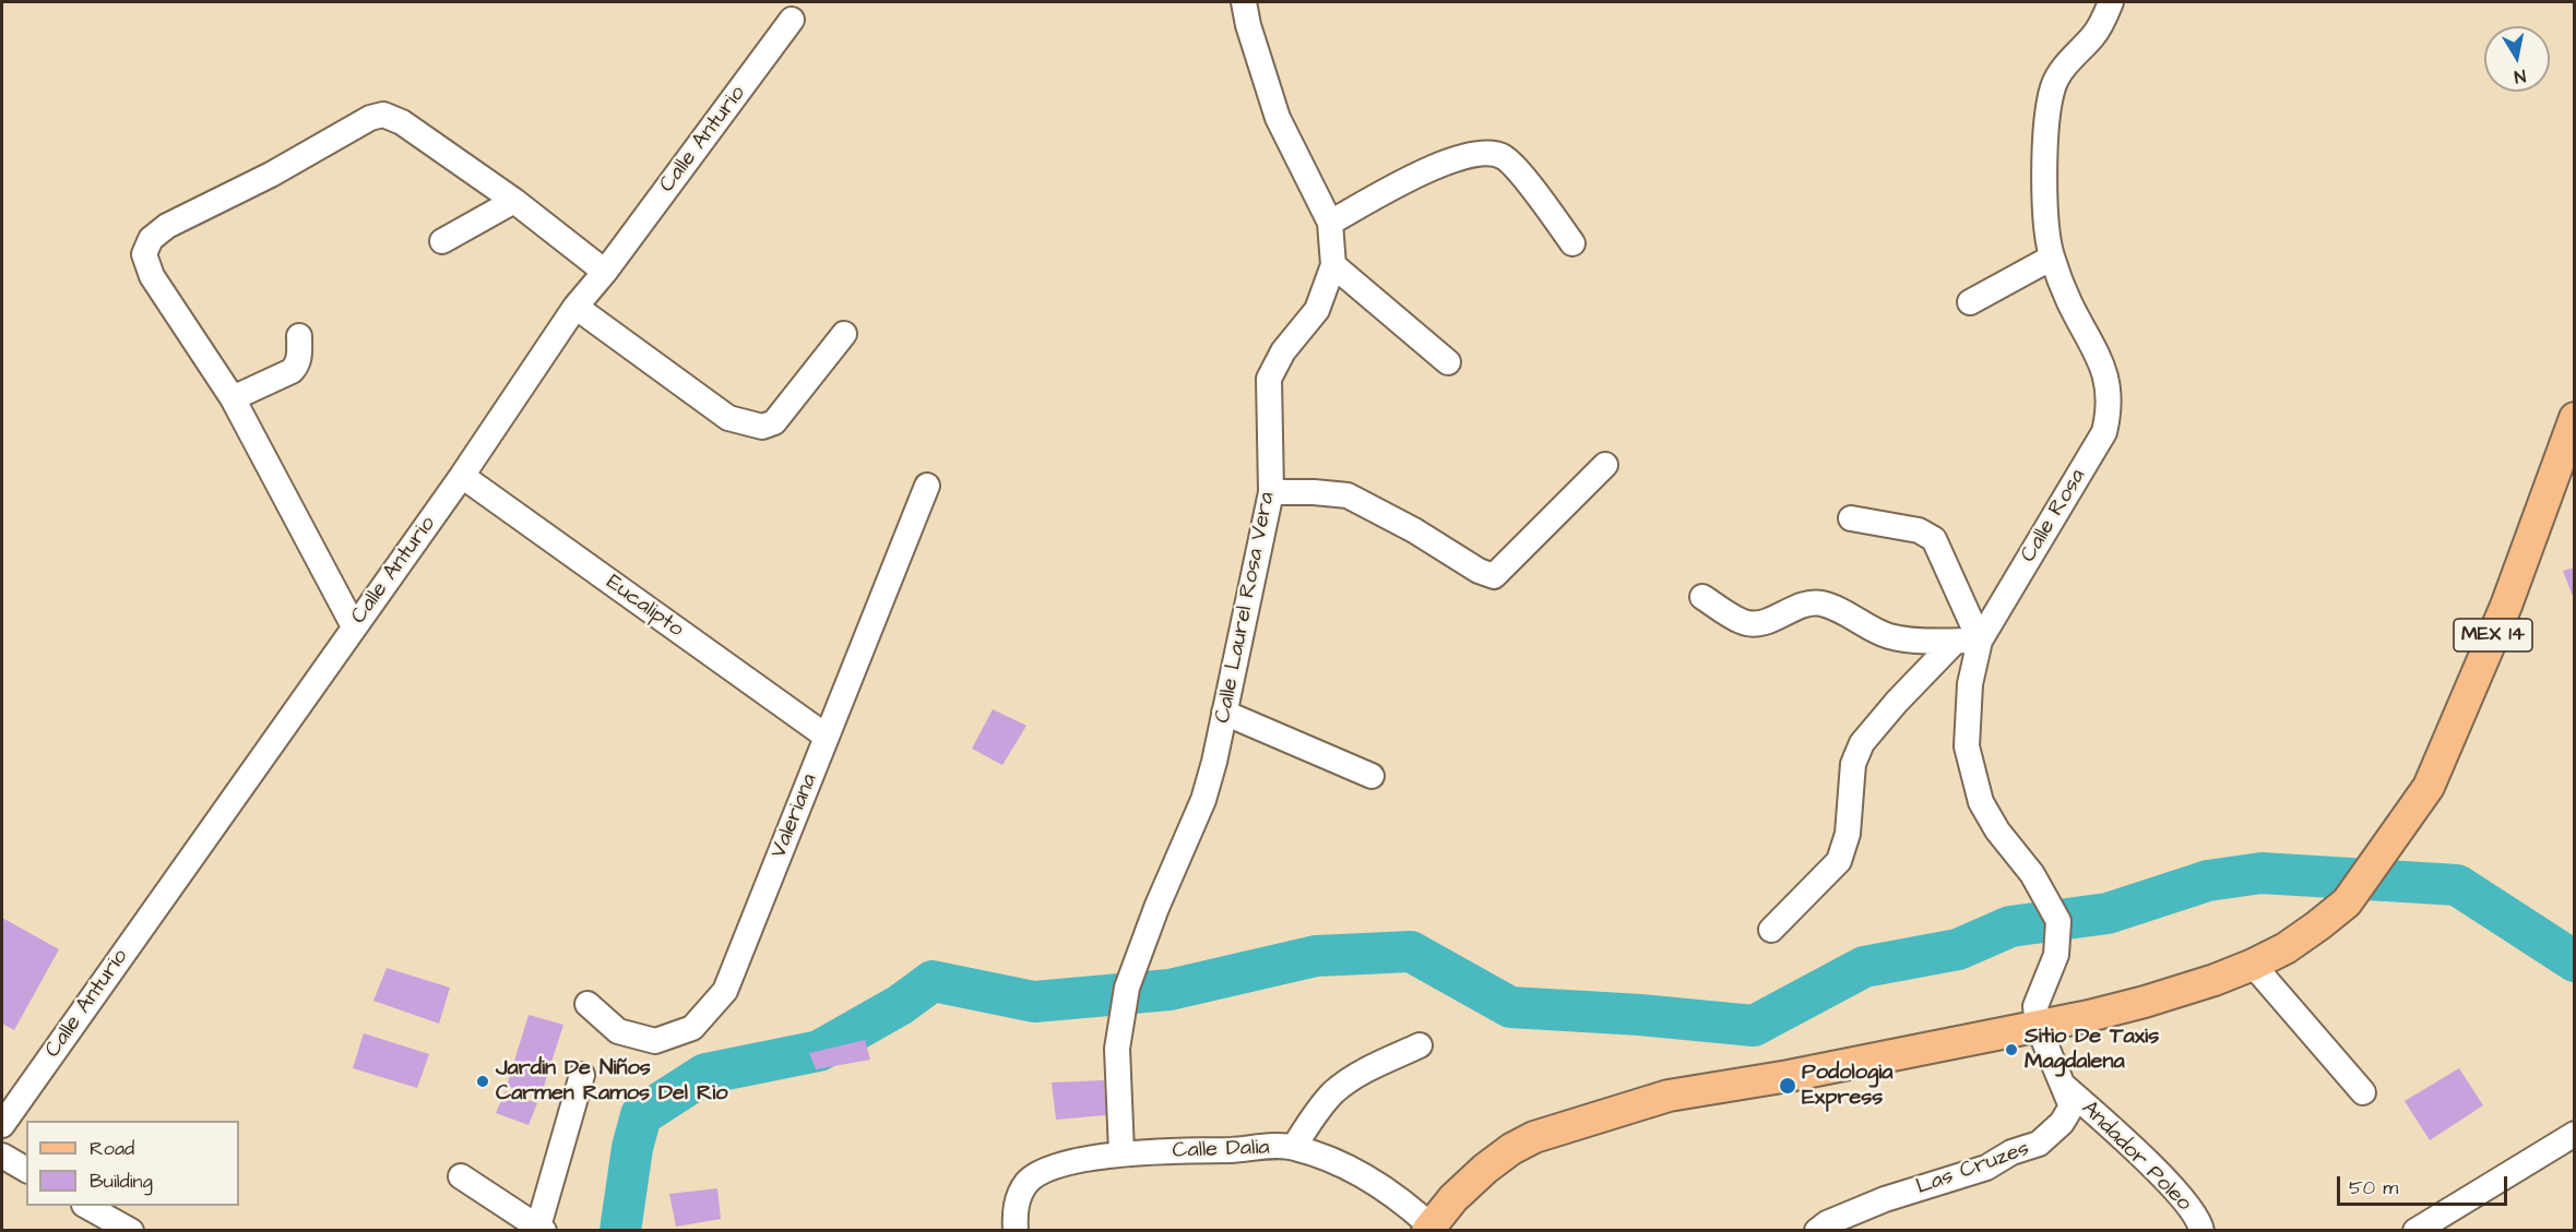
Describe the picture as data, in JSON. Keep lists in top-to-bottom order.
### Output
{
  "streets": {
    "main road": ["MEX 14"],
    "street": [
      "Calle Anturio",
      "Calle Rosa",
      "Eucalipto",
      "Calle Laurel Rosa Vera",
      "Valeriana",
      "Calle Dalia",
      "Andador Poleo",
      "Las Cruzes"
    ]
  },
  "crossings": [
    ["Calle Anturio", "Eucalipto"],
    ["Calle Rosa", "MEX 14"],
    ["Calle Rosa", "Las Cruzes"],
    ["Eucalipto", "Valeriana"],
    ["Calle Laurel Rosa Vera", "Calle Dalia"],
    ["MEX 14", "Calle Dalia"],
    ["MEX 14", "Las Cruzes"],
    ["Andador Poleo", "Las Cruzes"]
  ],
  "places": ["Sitio De Taxis Magdalena", "Jardin De Niños Carmen Ramos Del Rio", "Podologia Express"],
  "legend": ["Road", "Building"],
  "scale_bar": "50 m",
  "north": "bottom"
}
